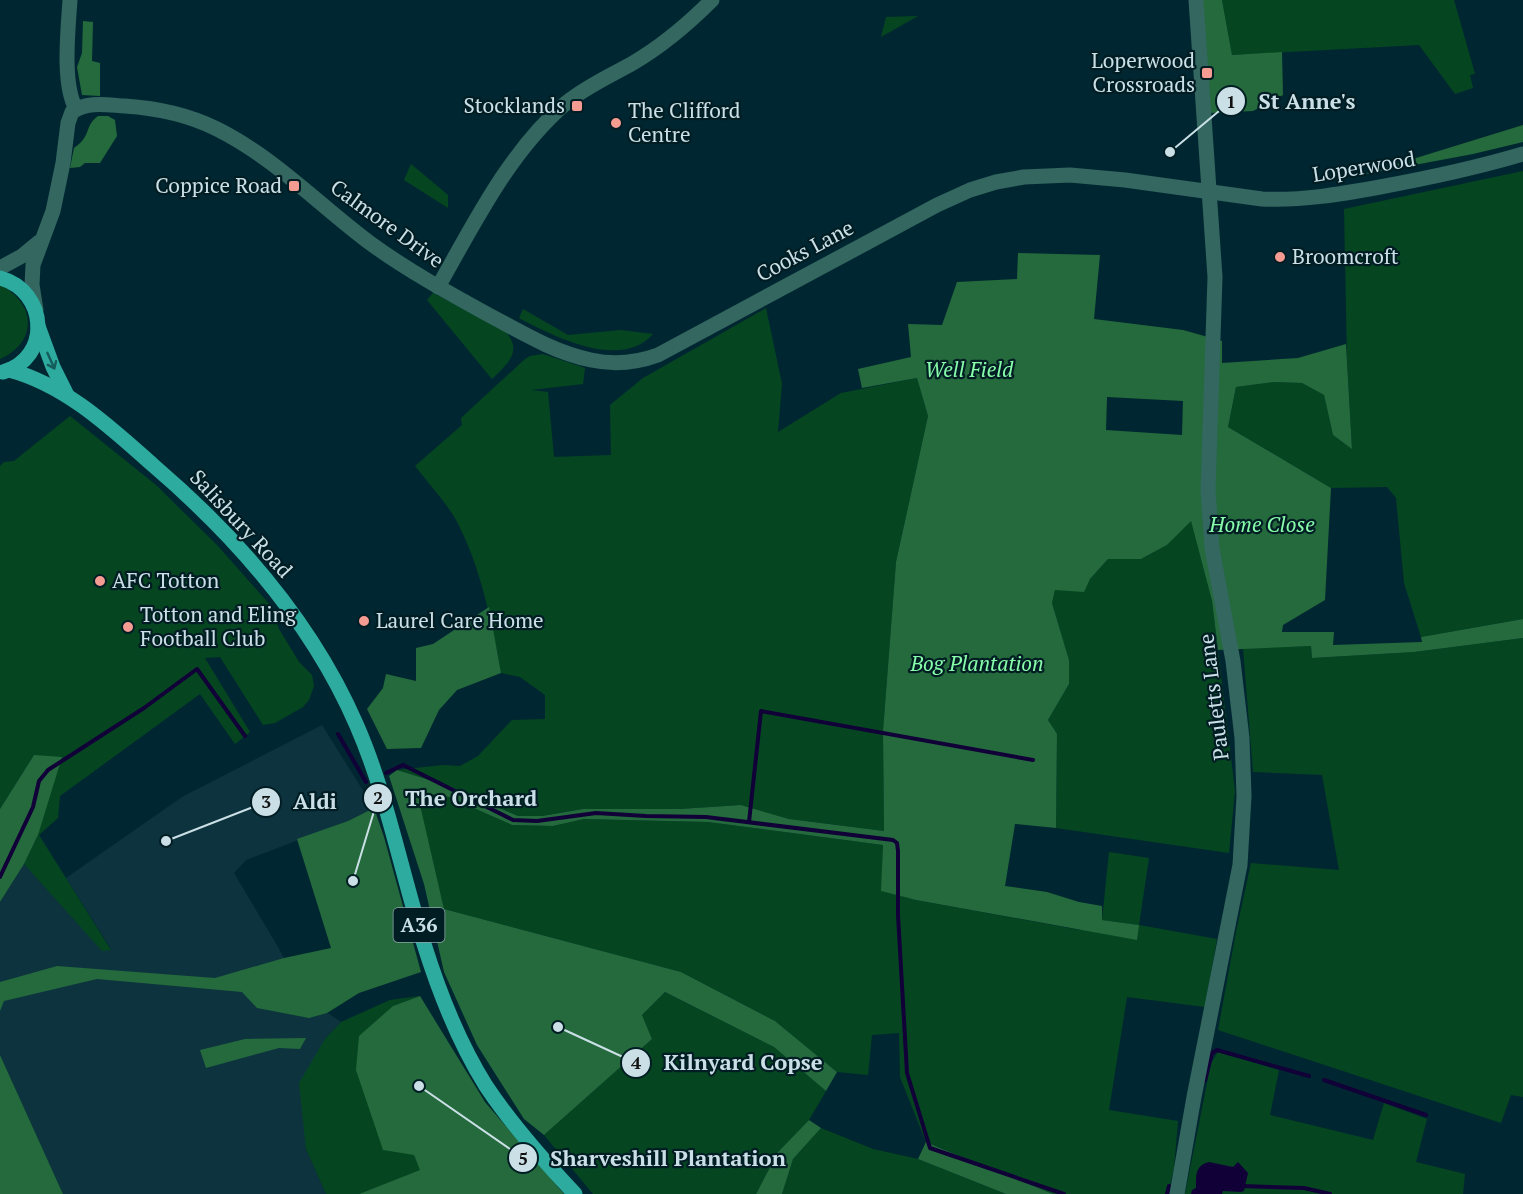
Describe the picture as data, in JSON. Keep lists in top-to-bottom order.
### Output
{
  "streets": {
    "main road": ["Salisbury Road", "A36"],
    "street": [
      "Loperwood",
      "Calmore Drive",
      "Cooks Lane",
      "Pauletts Lane"
    ]
  },
  "crossings": [
    ["Loperwood", "Cooks Lane"],
    ["Loperwood", "Pauletts Lane"],
    ["Calmore Drive", "Cooks Lane"],
    ["Cooks Lane", "Pauletts Lane"]
  ],
  "parks": ["Well Field", "Home Close", "Bog Plantation"],
  "places": {
    "transit": ["Loperwood Crossroads", "Stocklands", "Coppice Road"],
    "other": [
      "The Clifford Centre",
      "St Anne's",
      "Broomcroft",
      "AFC Totton",
      "Laurel Care Home",
      "Totton and Eling Football Club",
      "Aldi",
      "The Orchard",
      "Kilnyard Copse",
      "Sharveshill Plantation"
    ]
  }
}
